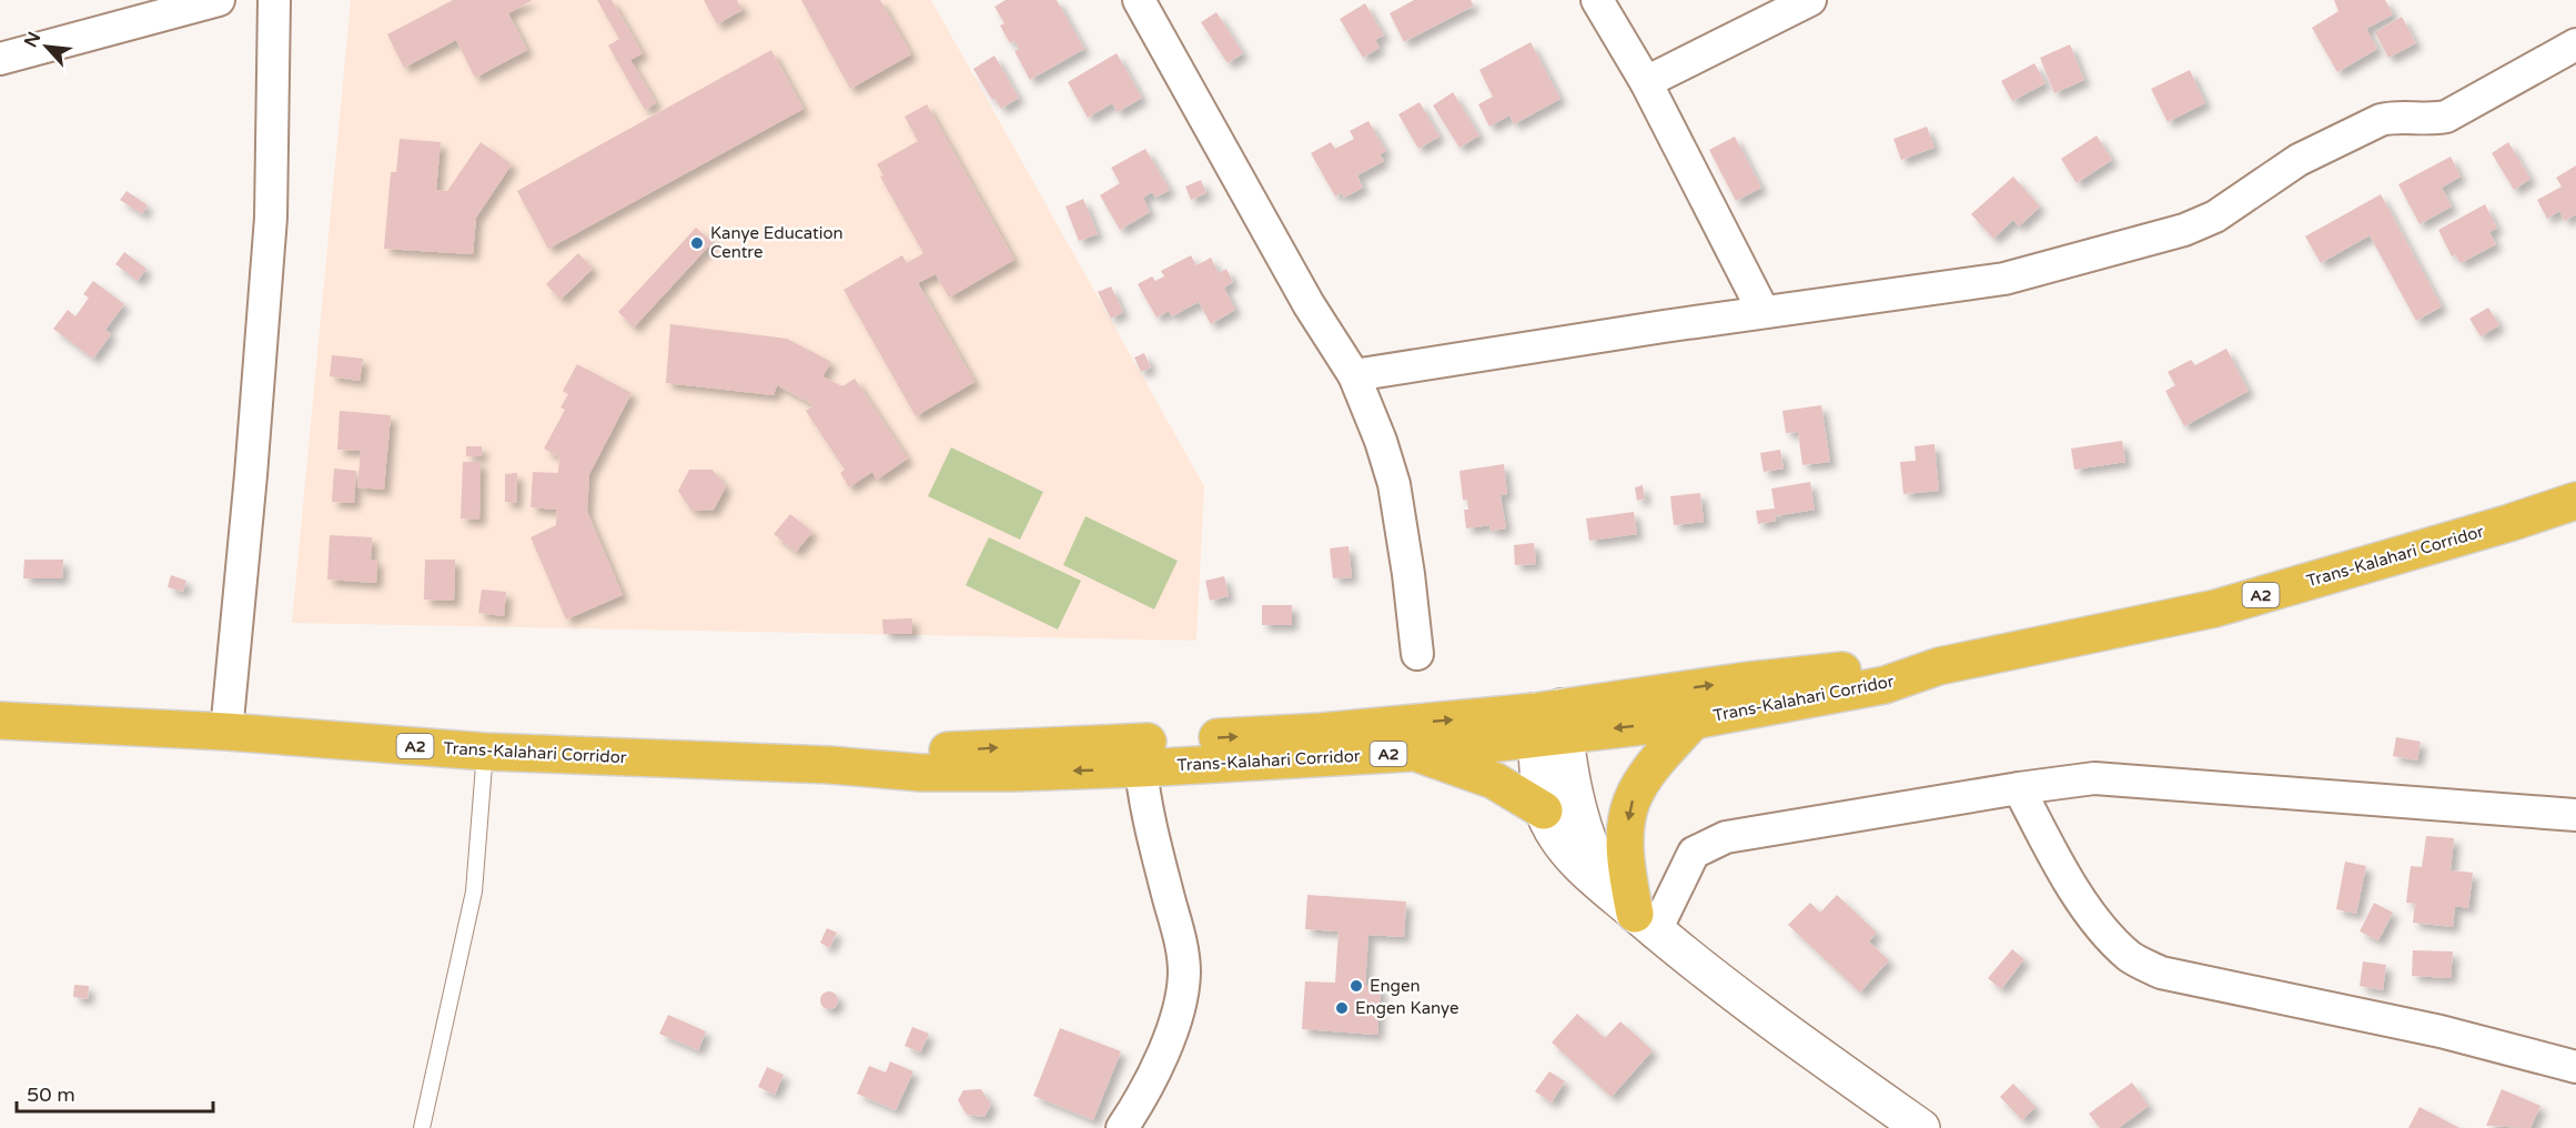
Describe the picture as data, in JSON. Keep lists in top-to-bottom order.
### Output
{
  "streets": {
    "highway": ["Trans-Kalahari Corridor", "A2"]
  },
  "places": ["Kanye Education Centre", "Engen", "Engen Kanye"],
  "scale_bar": "50 m",
  "north": "top left"
}
